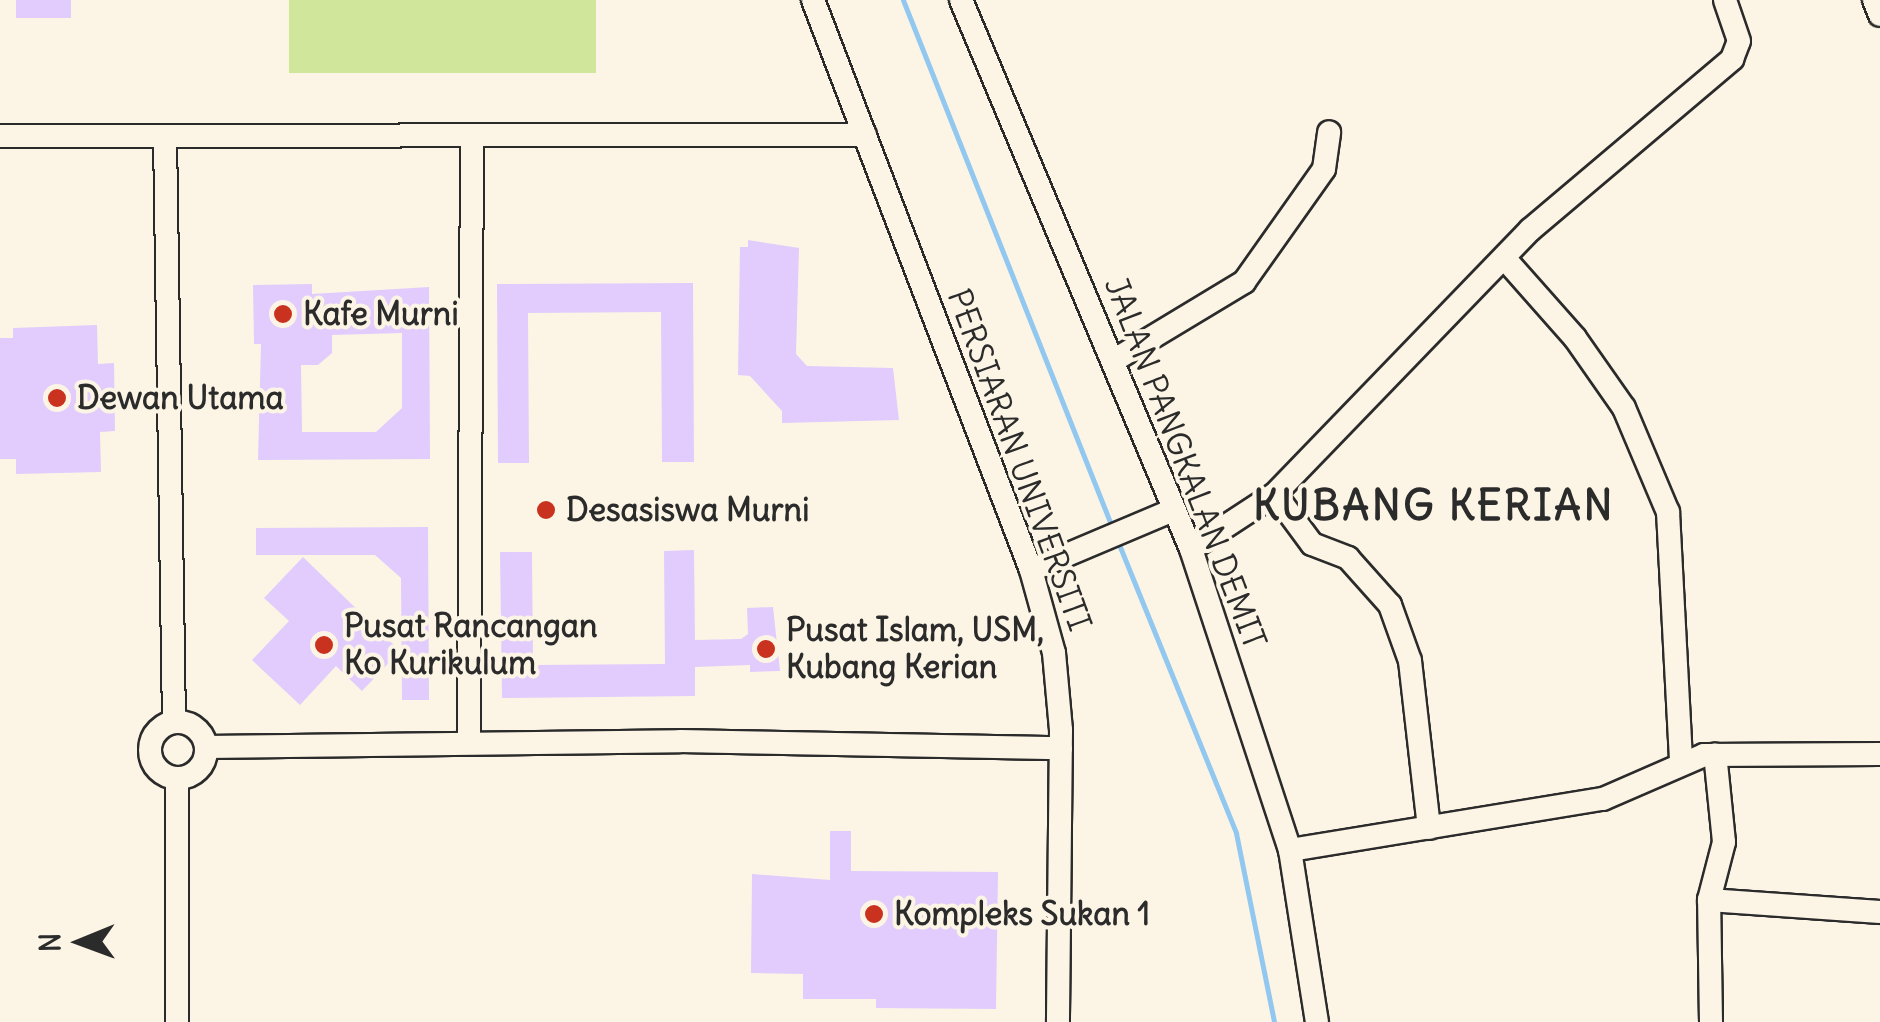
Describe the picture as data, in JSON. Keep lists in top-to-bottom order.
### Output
{
  "streets": {
    "street": ["PERSIARAN UNIVERSITI", "JALAN PANGKALAN DEMIT"]
  },
  "districts": ["KUBANG KERIAN"],
  "places": [
    "Kafe Murni",
    "Dewan Utama",
    "Desasiswa Murni",
    "Pusat Rancangan Ko Kurikulum",
    "Pusat Islam, USM, Kubang Kerian",
    "Kompleks Sukan 1"
  ],
  "north": "left"
}
